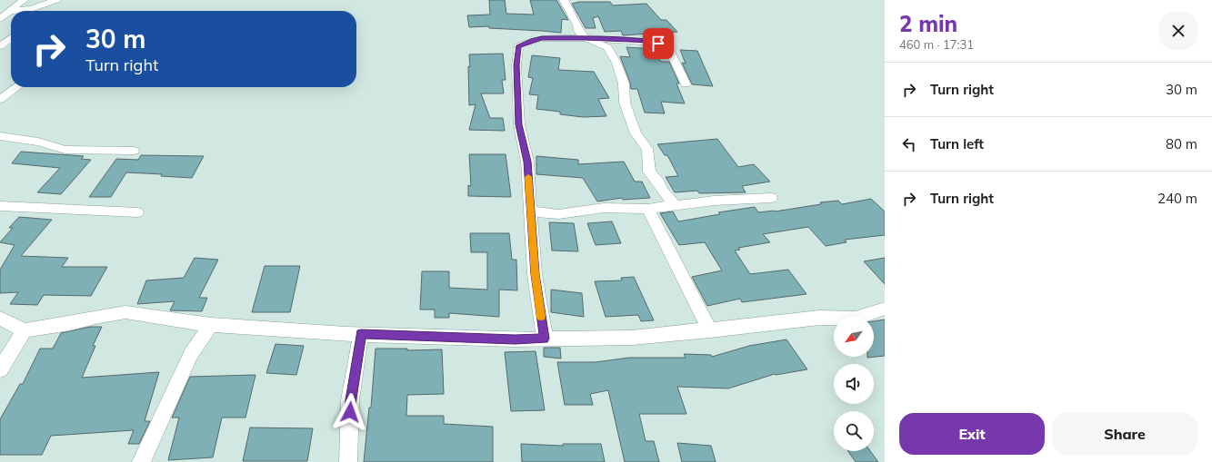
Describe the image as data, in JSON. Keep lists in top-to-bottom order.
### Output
{
  "north": "bottom left",
  "page": {
    "heading": ["2 min", "460 m · 17:31"],
    "turn": ["30 m", "Turn right"],
    "list": [
      {
        "name": "Turn right",
        "value": "30 m"
      },
      {
        "name": "Turn left",
        "value": "80 m"
      },
      {
        "name": "Turn right",
        "value": "240 m"
      }
    ],
    "buttons": ["Exit", "Share"]
  }
}
